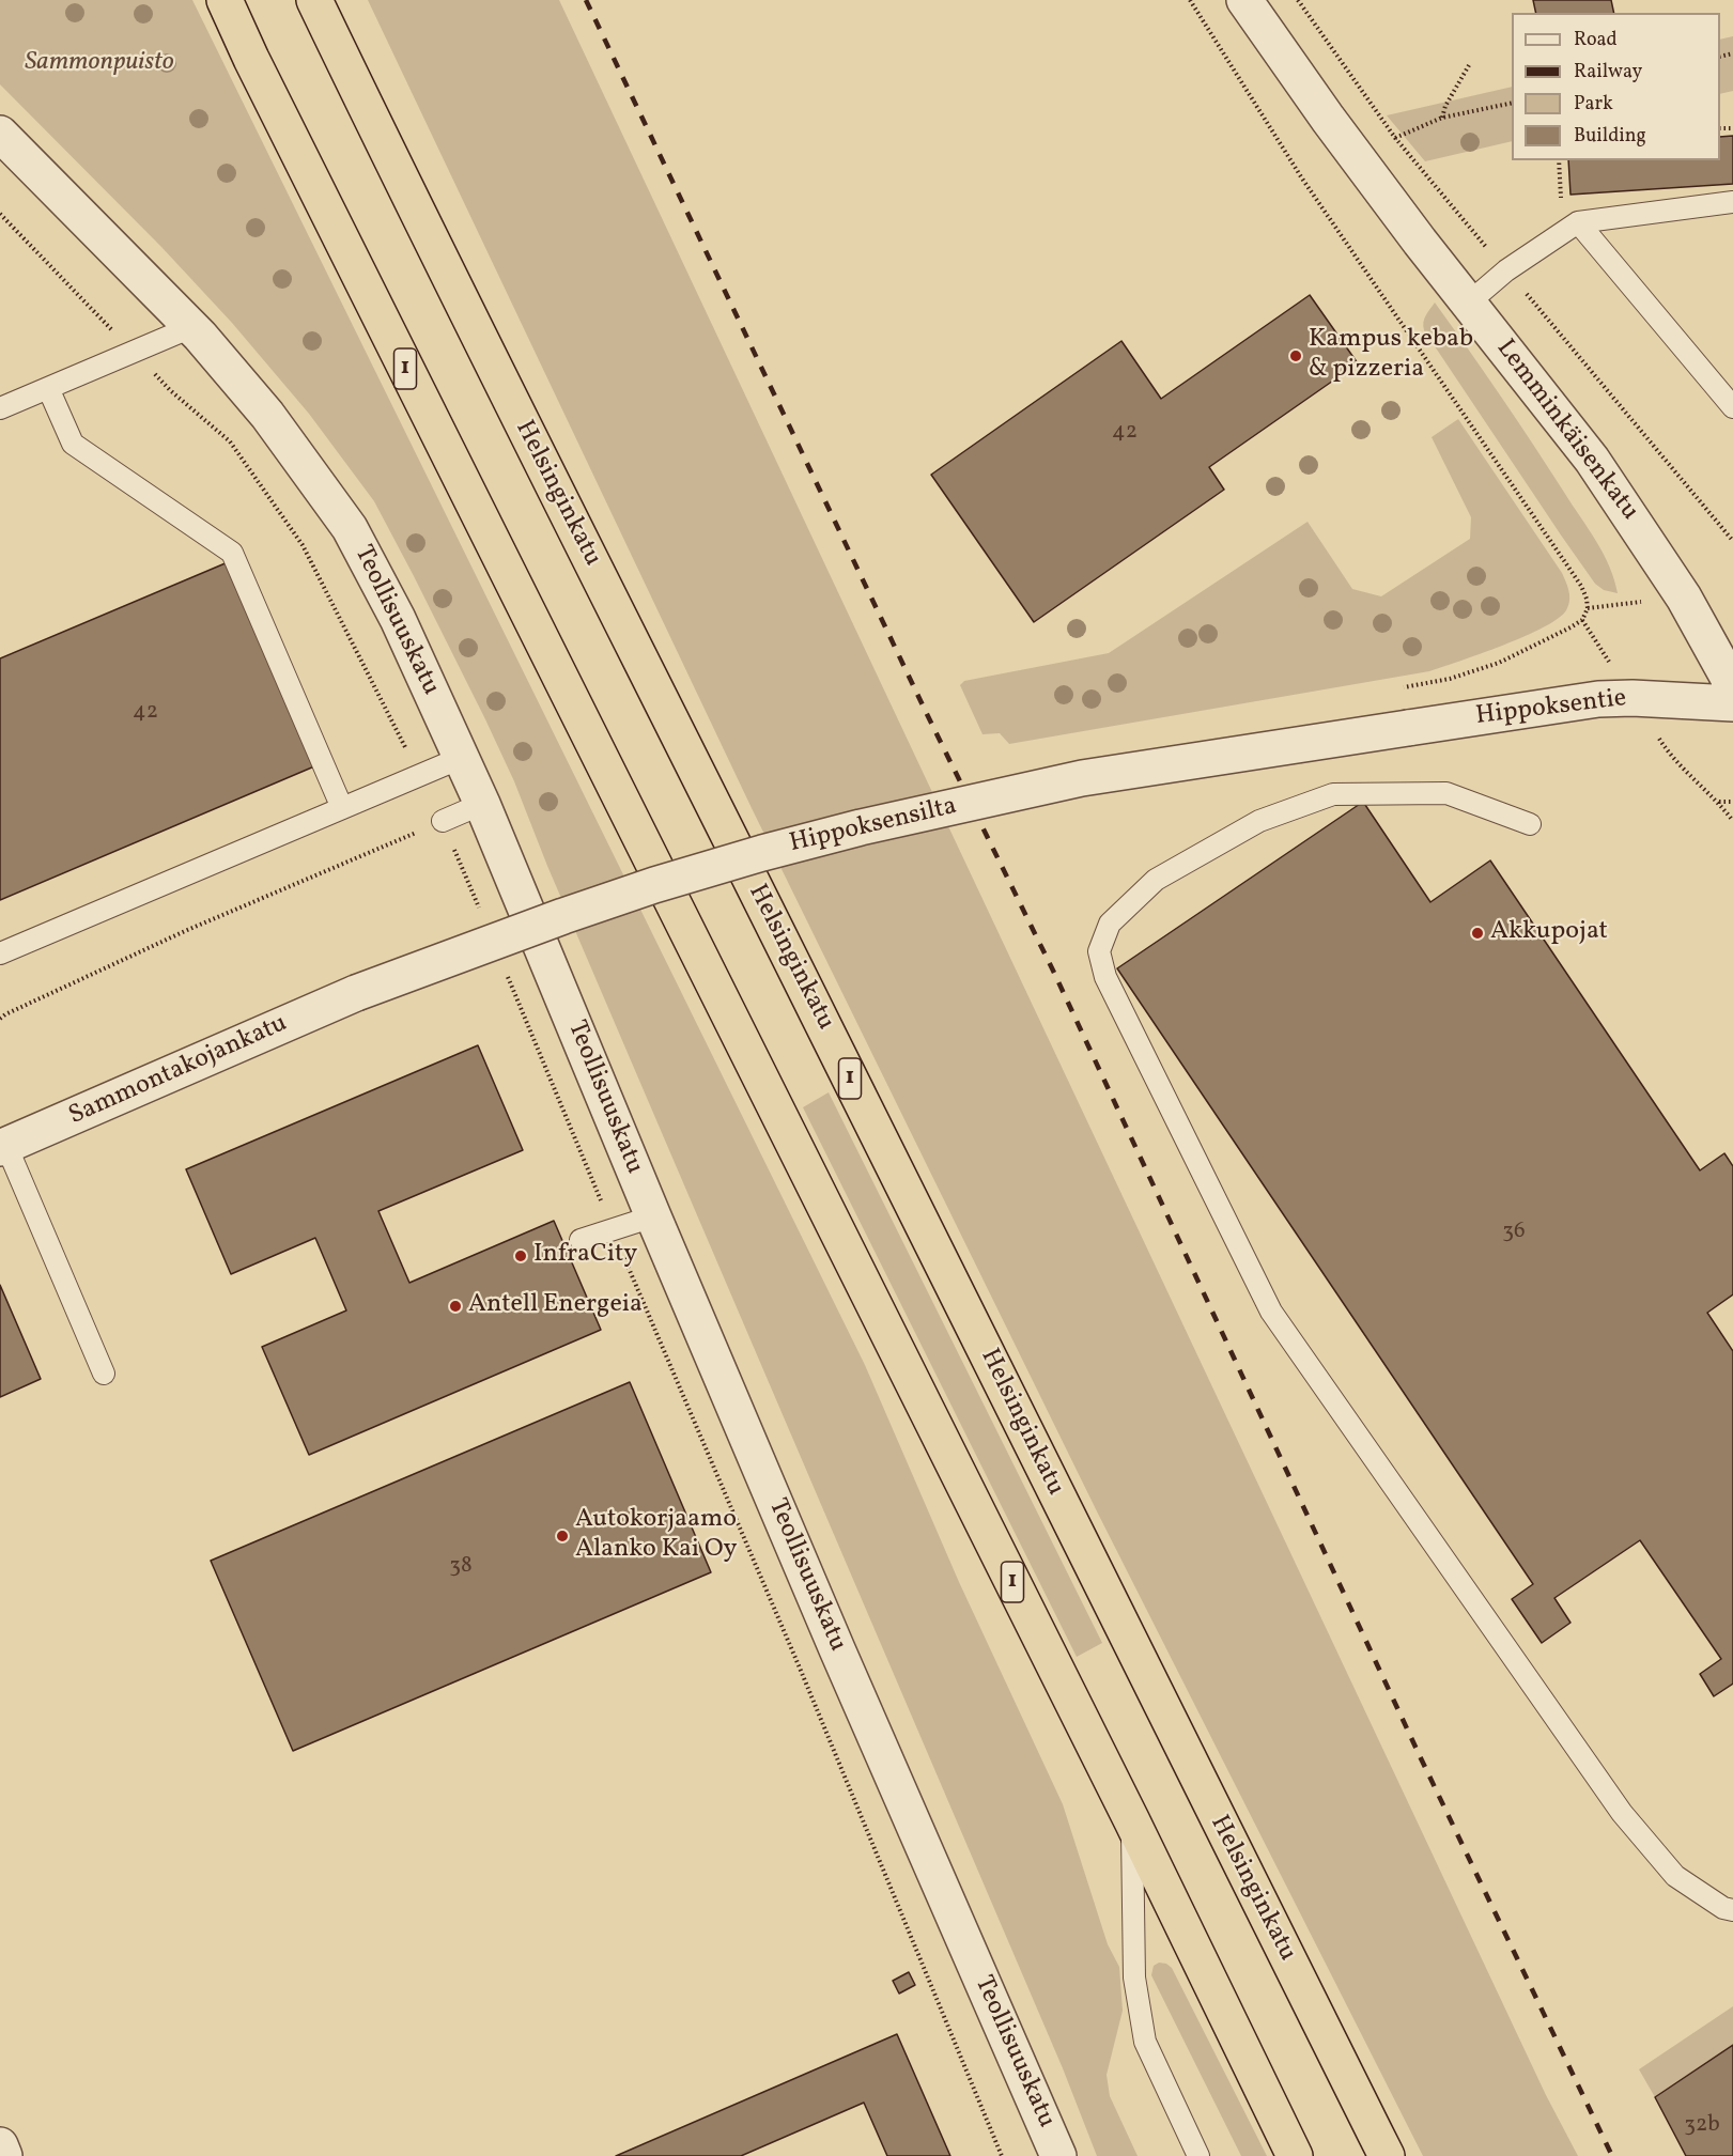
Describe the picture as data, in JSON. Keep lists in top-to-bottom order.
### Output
{
  "streets": {
    "highway": ["1", "Helsinginkatu"],
    "street": [
      "Lemminkäisenkatu",
      "Teollisuuskatu",
      "Hippoksentie",
      "Hippoksensilta",
      "Sammontakojankatu"
    ]
  },
  "crossings": [
    ["Hippoksentie", "Hippoksensilta"],
    ["Hippoksensilta", "Sammontakojankatu"]
  ],
  "parks": ["Sammonpuisto"],
  "places": [
    "Kampus kebab & pizzeria",
    "Akkupojat",
    "InfraCity",
    "Antell Energeia",
    "Autokorjaamo Alanko Kai Oy"
  ],
  "house_numbers": [
    "42",
    "42",
    "36",
    "38",
    "32b"
  ],
  "legend": [
    "Road",
    "Railway",
    "Park",
    "Building"
  ]
}
